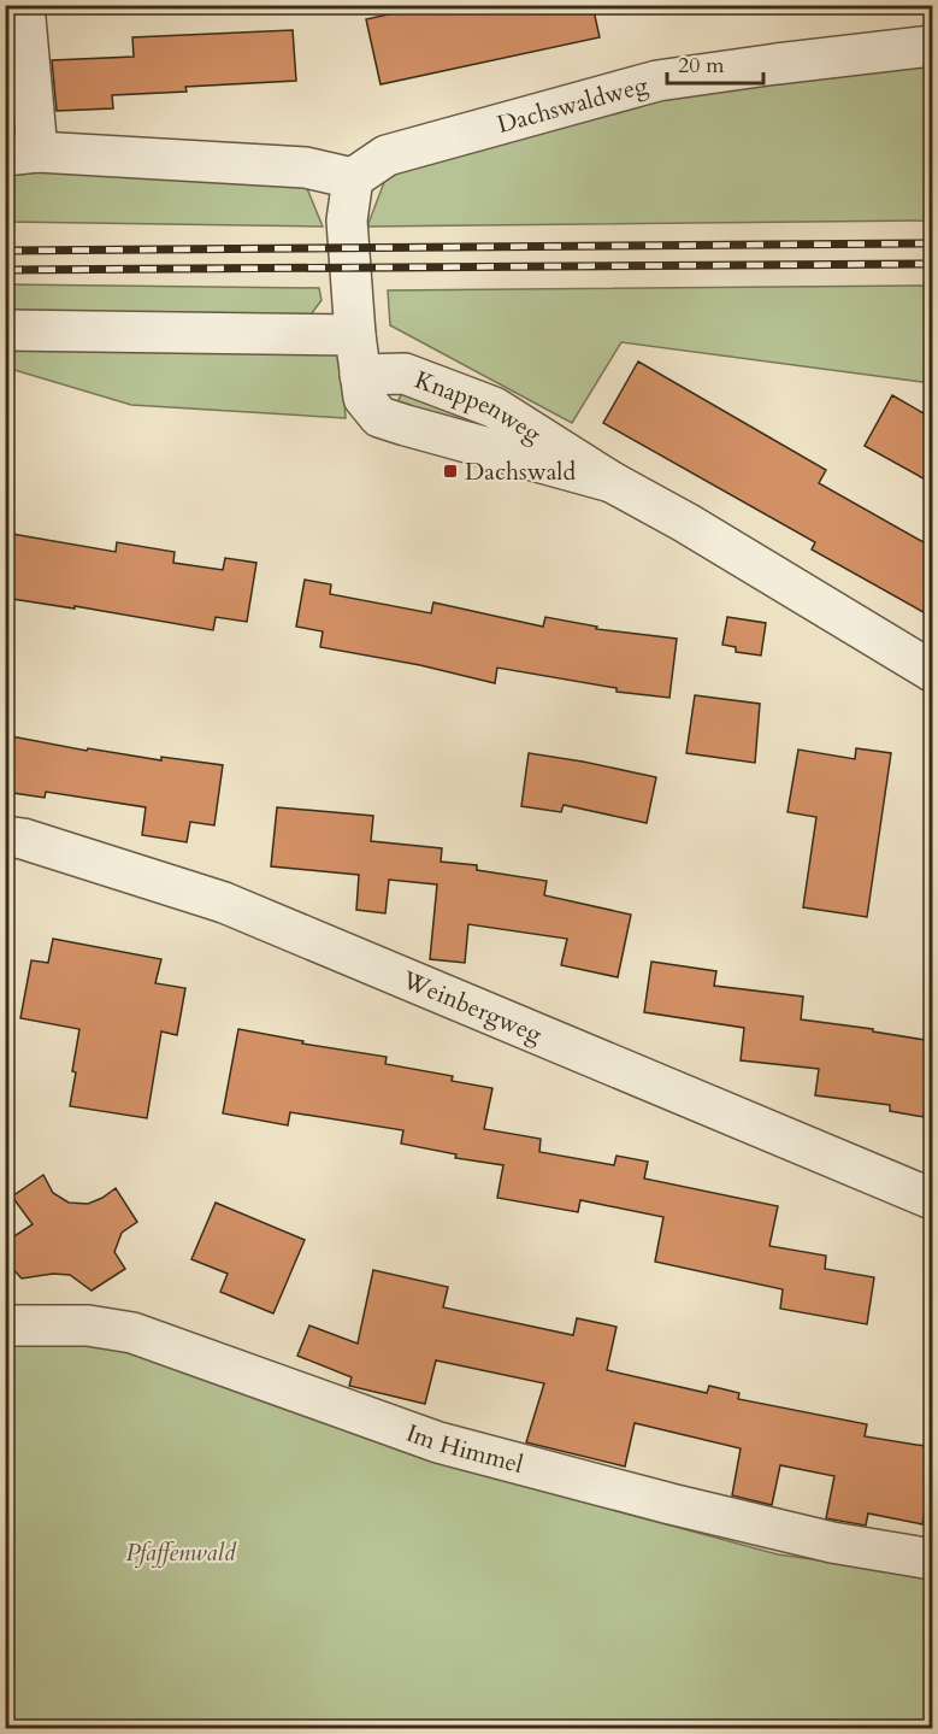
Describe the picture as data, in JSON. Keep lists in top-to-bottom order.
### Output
{
  "streets": {
    "street": [
      "Dachswaldweg",
      "Knappenweg",
      "Weinbergweg",
      "Im Himmel"
    ]
  },
  "parks": ["Pfaffenwald"],
  "places": {
    "transit": ["Dachswald"]
  },
  "scale_bar": "20 m"
}
